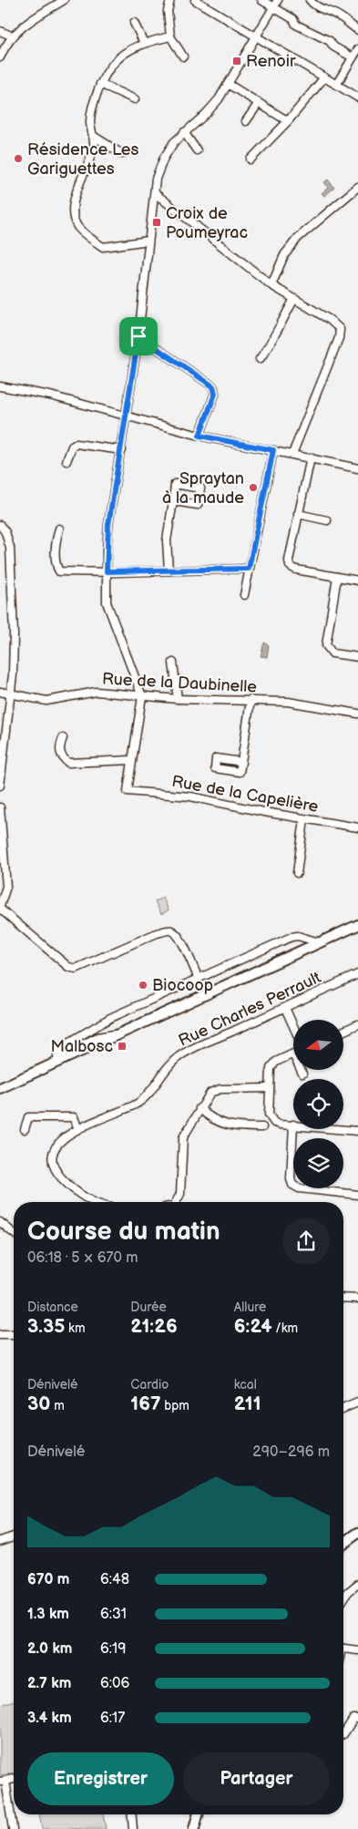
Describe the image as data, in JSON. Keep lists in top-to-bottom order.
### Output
{
  "streets": {
    "street": ["Rue de la Daubinelle", "Rue de la Capelière", "Rue Charles Perrault"]
  },
  "places": {
    "transit": ["Renoir", "Croix de Poumeyrac", "Malbosc"],
    "other": ["Résidence Les Gariguettes", "Spraytan à la maude", "Biocoop"]
  },
  "north": "left",
  "page": {
    "heading": ["Course du matin", "06:18 · 5 × 670 m"],
    "stats": [
      ["Distance", "3.35 km"],
      ["Durée", "21:26"],
      ["Allure", "6:24 /km"],
      ["Dénivelé", "30 m"],
      ["Cardio", "167 bpm"],
      ["kcal", "211"]
    ],
    "chart": ["Dénivelé", "290–296 m"],
    "list": [
      {
        "name": "670 m",
        "note": "6:48"
      },
      {
        "name": "1.3 km",
        "note": "6:31"
      },
      {
        "name": "2.0 km",
        "note": "6:19"
      },
      {
        "name": "2.7 km",
        "note": "6:06"
      },
      {
        "name": "3.4 km",
        "note": "6:17"
      }
    ],
    "buttons": ["Enregistrer", "Partager"]
  }
}
